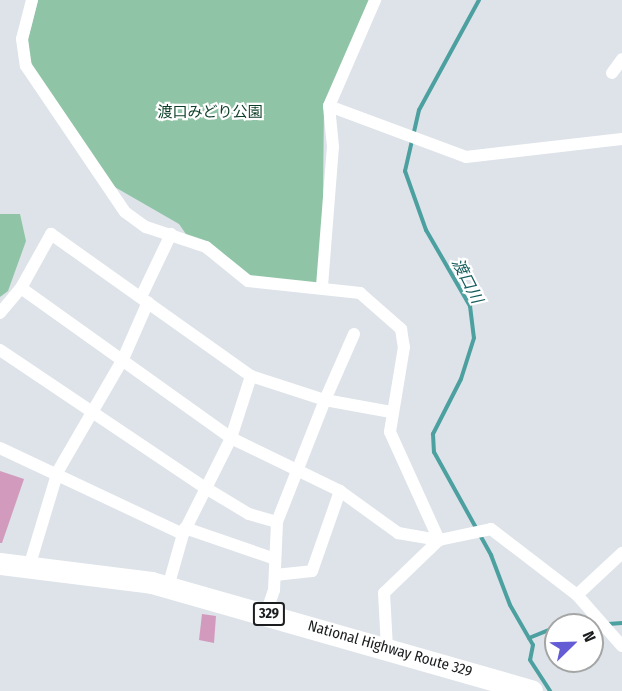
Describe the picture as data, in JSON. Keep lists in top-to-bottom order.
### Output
{
  "streets": {
    "highway": ["329", "National Highway Route 329"]
  },
  "water": ["渡口川"],
  "parks": ["渡口みどり公園"],
  "north": "top right"
}
